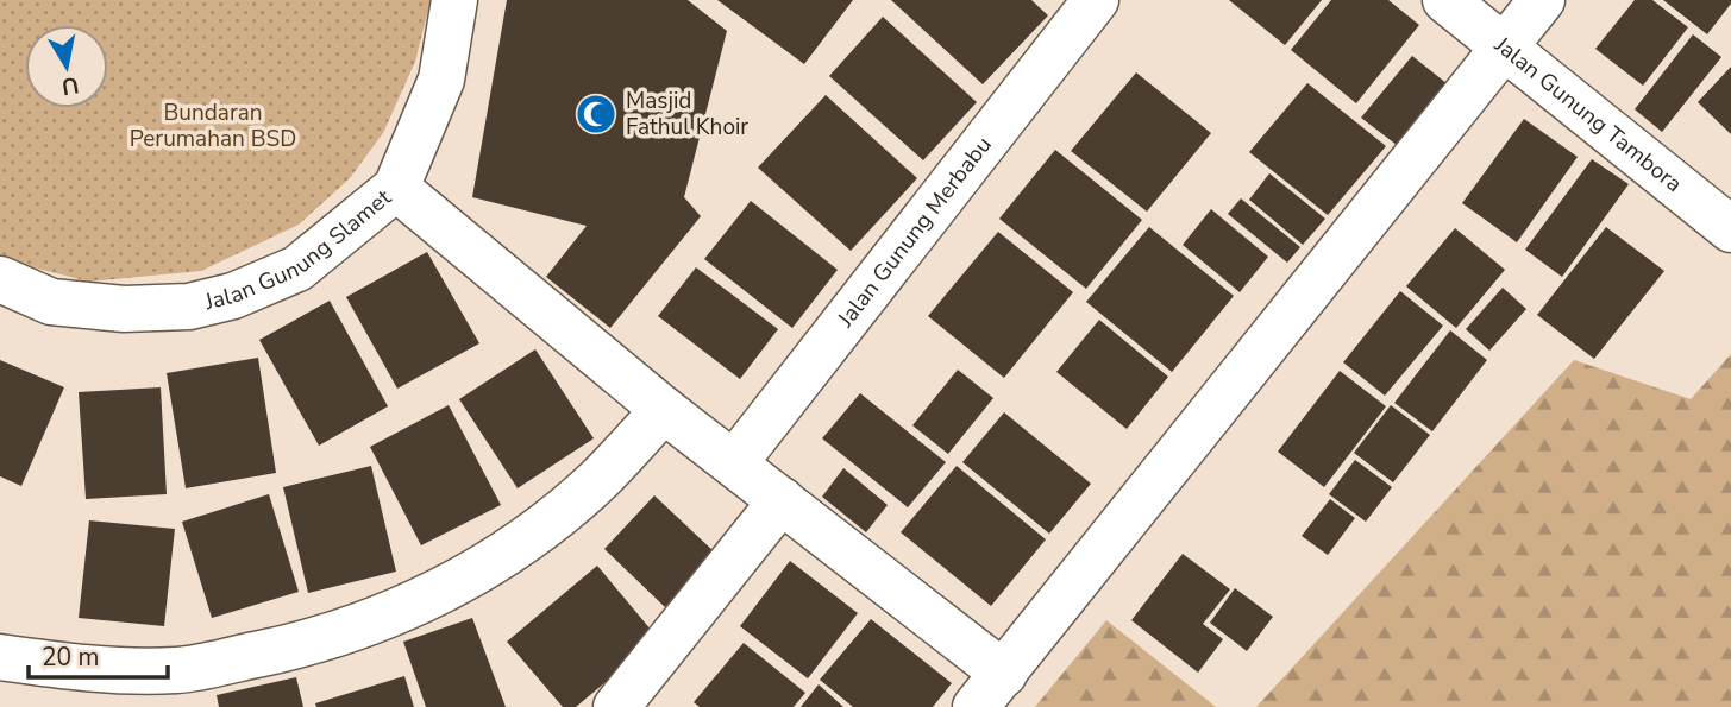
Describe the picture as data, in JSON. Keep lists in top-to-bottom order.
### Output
{
  "streets": {
    "street": ["Jalan Gunung Tambora", "Jalan Gunung Merbabu", "Jalan Gunung Slamet"]
  },
  "parks": ["Bundaran Perumahan BSD"],
  "places": {
    "mosque": ["Masjid Fathul Khoir"]
  },
  "scale_bar": "20 m",
  "north": "bottom"
}
